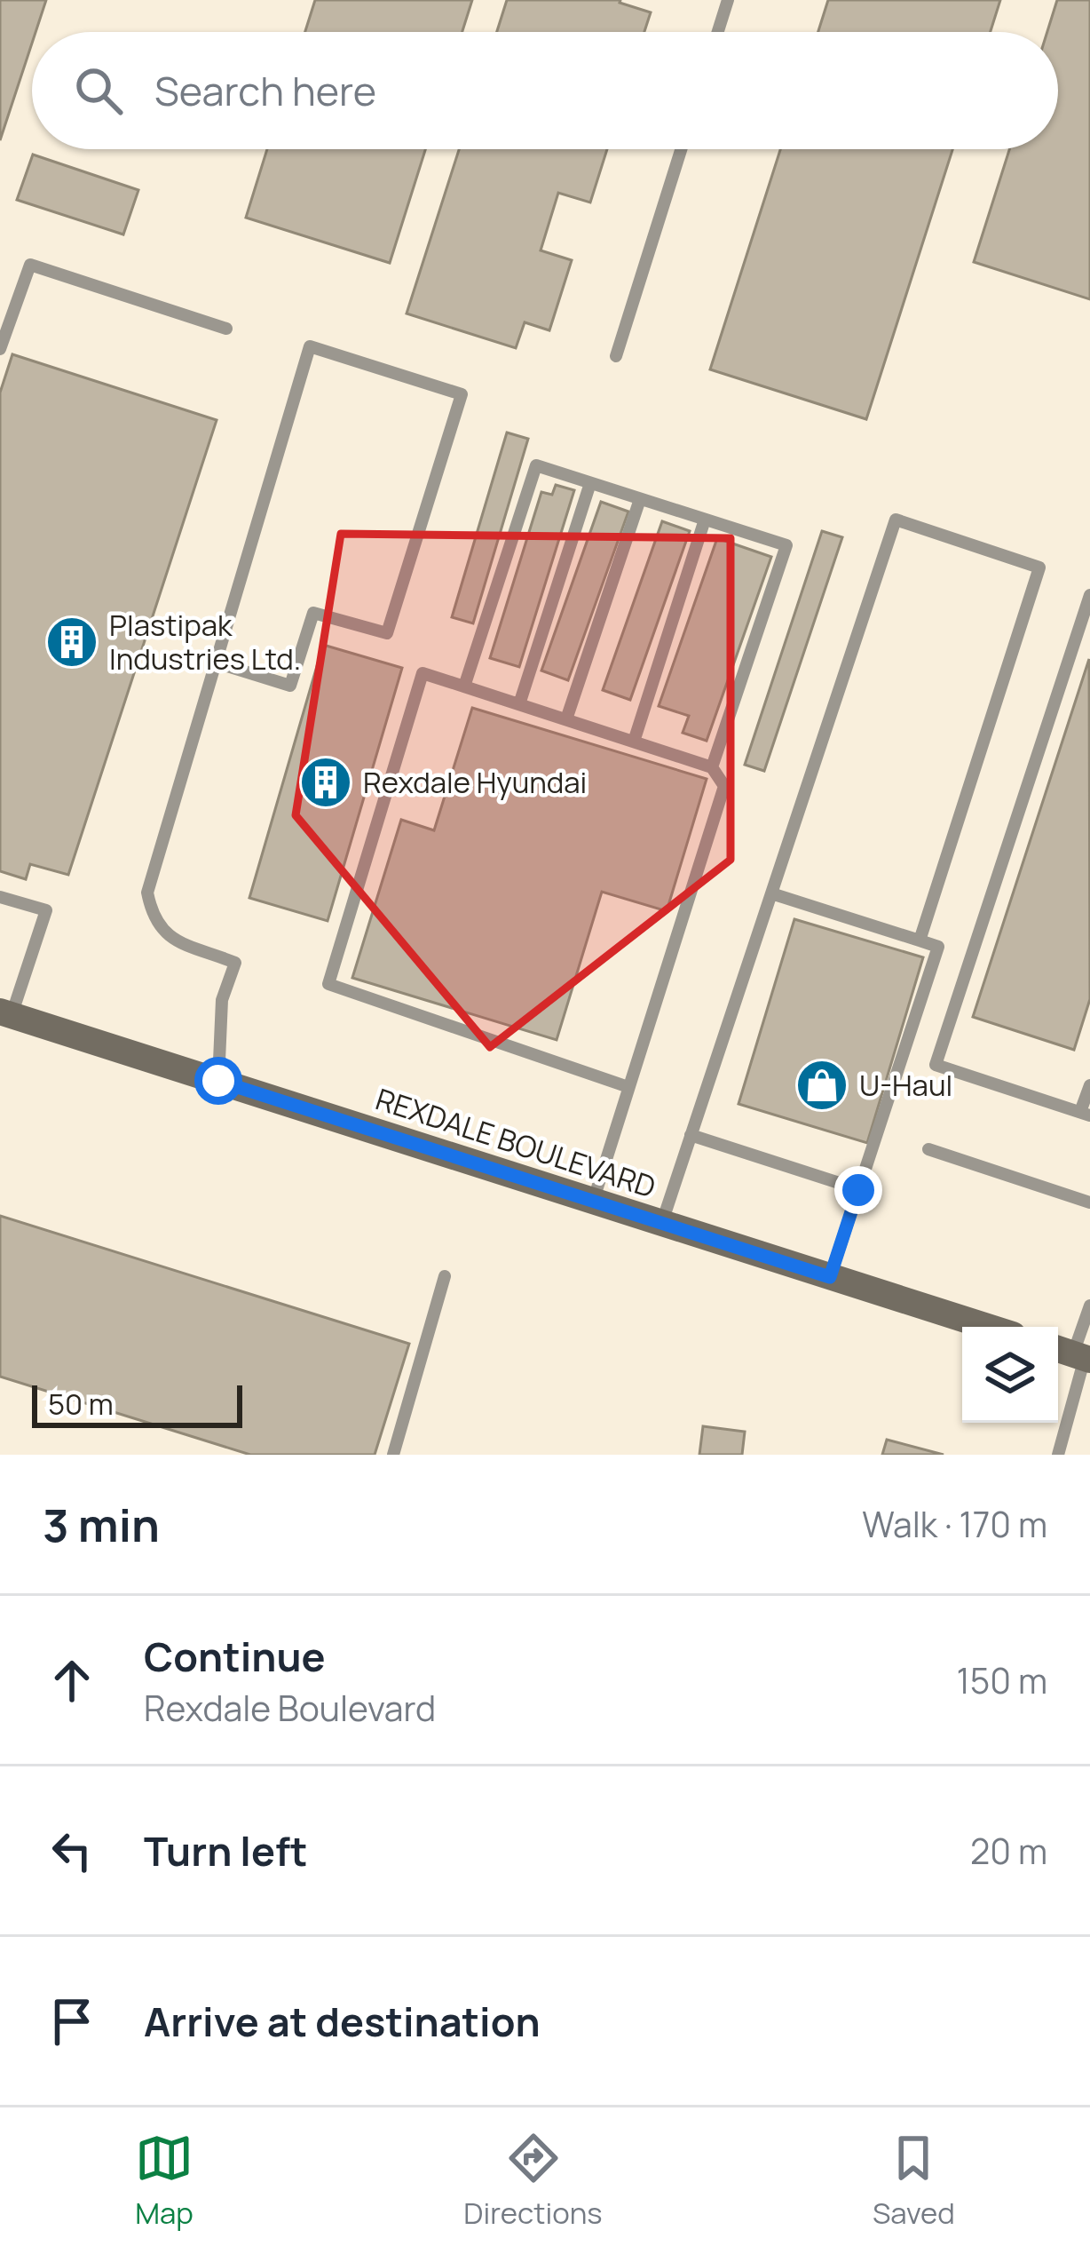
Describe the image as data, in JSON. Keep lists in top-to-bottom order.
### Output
{
  "streets": {
    "main road": ["REXDALE BOULEVARD"]
  },
  "places": {
    "building": ["Plastipak Industries Ltd.", "Rexdale Hyundai"],
    "shop": ["U-Haul"]
  },
  "scale_bar": "50 m",
  "page": {
    "search": "Search here",
    "scale": "50 m",
    "heading": ["3 min", "Walk · 170 m"],
    "list": [
      ["Continue", "Rexdale Boulevard", "150 m"],
      ["Turn left", "20 m"],
      "Arrive at destination"
    ],
    "nav": ["Map", "Directions", "Saved"]
  }
}
